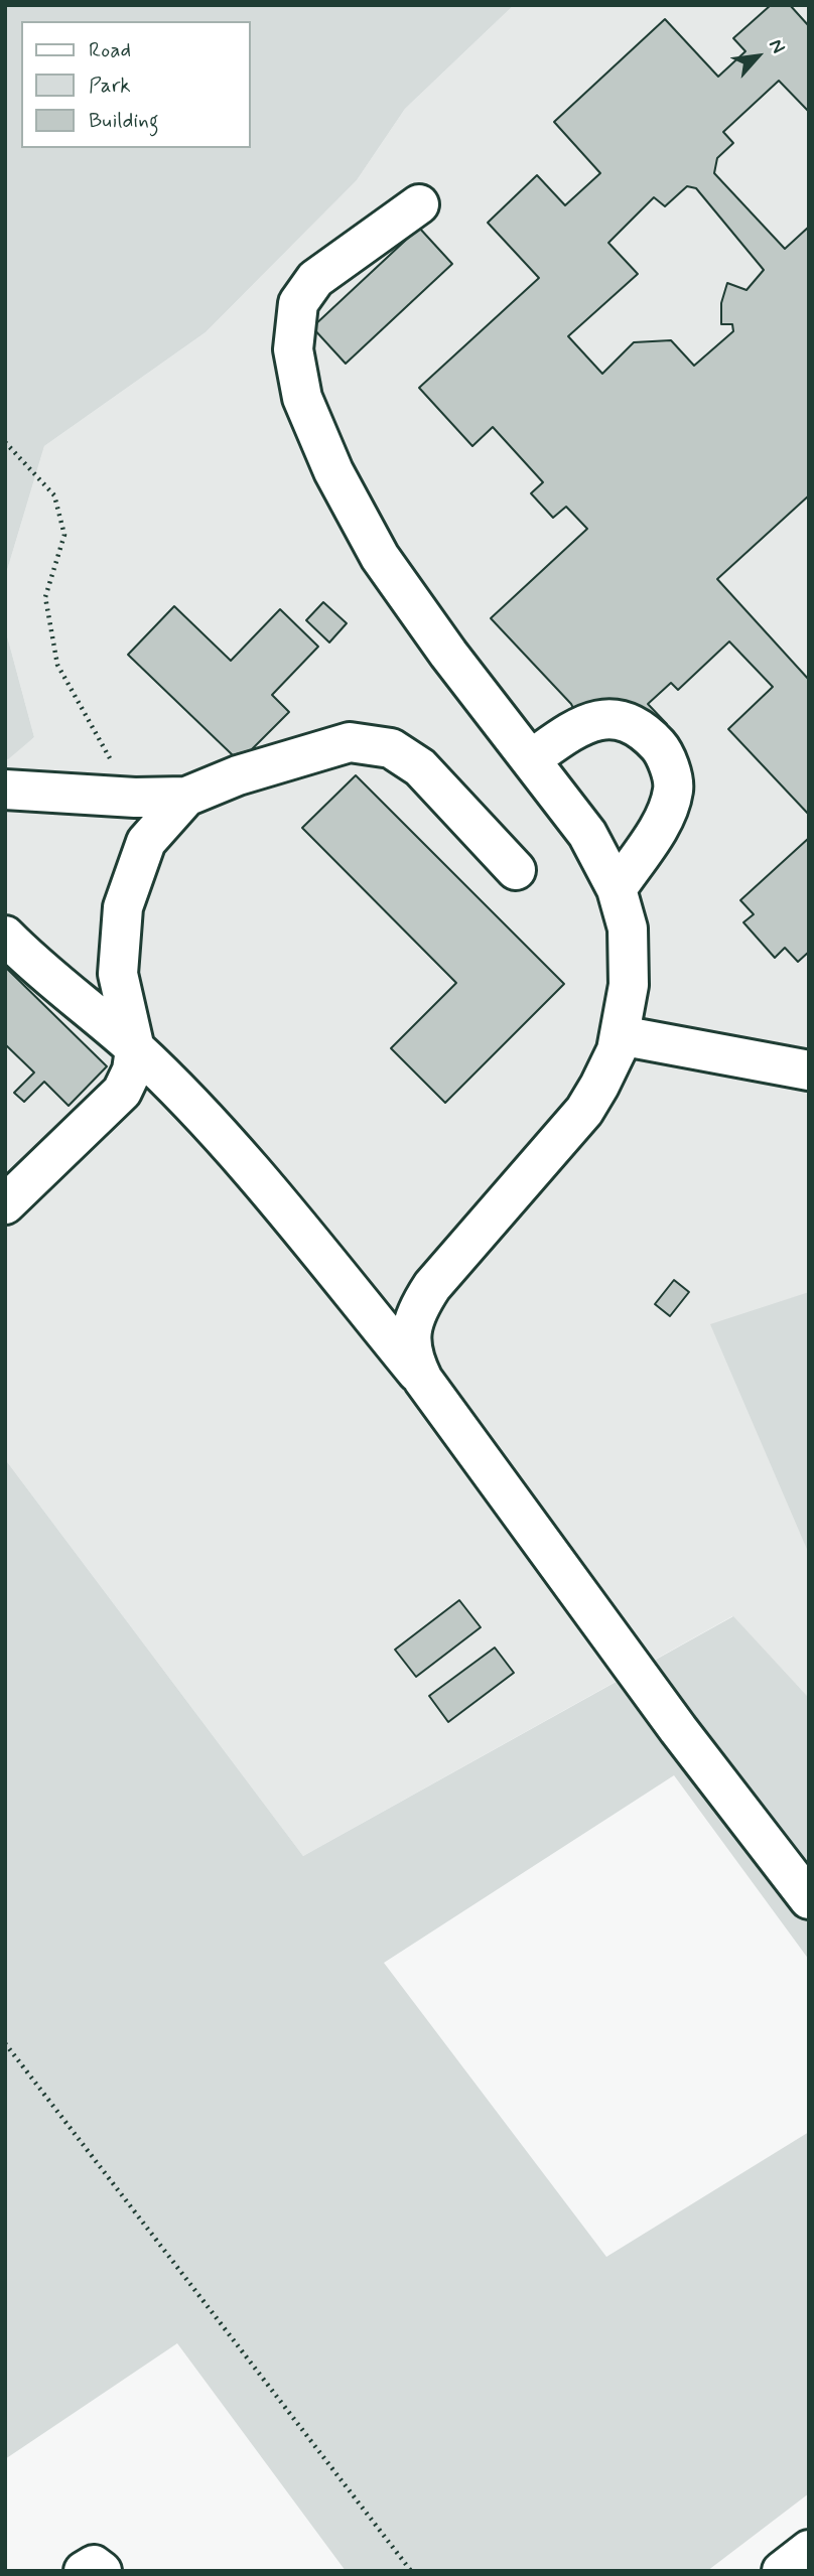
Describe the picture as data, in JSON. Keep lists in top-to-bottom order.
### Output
{
  "legend": ["Road", "Park", "Building"],
  "north": "top right"
}
